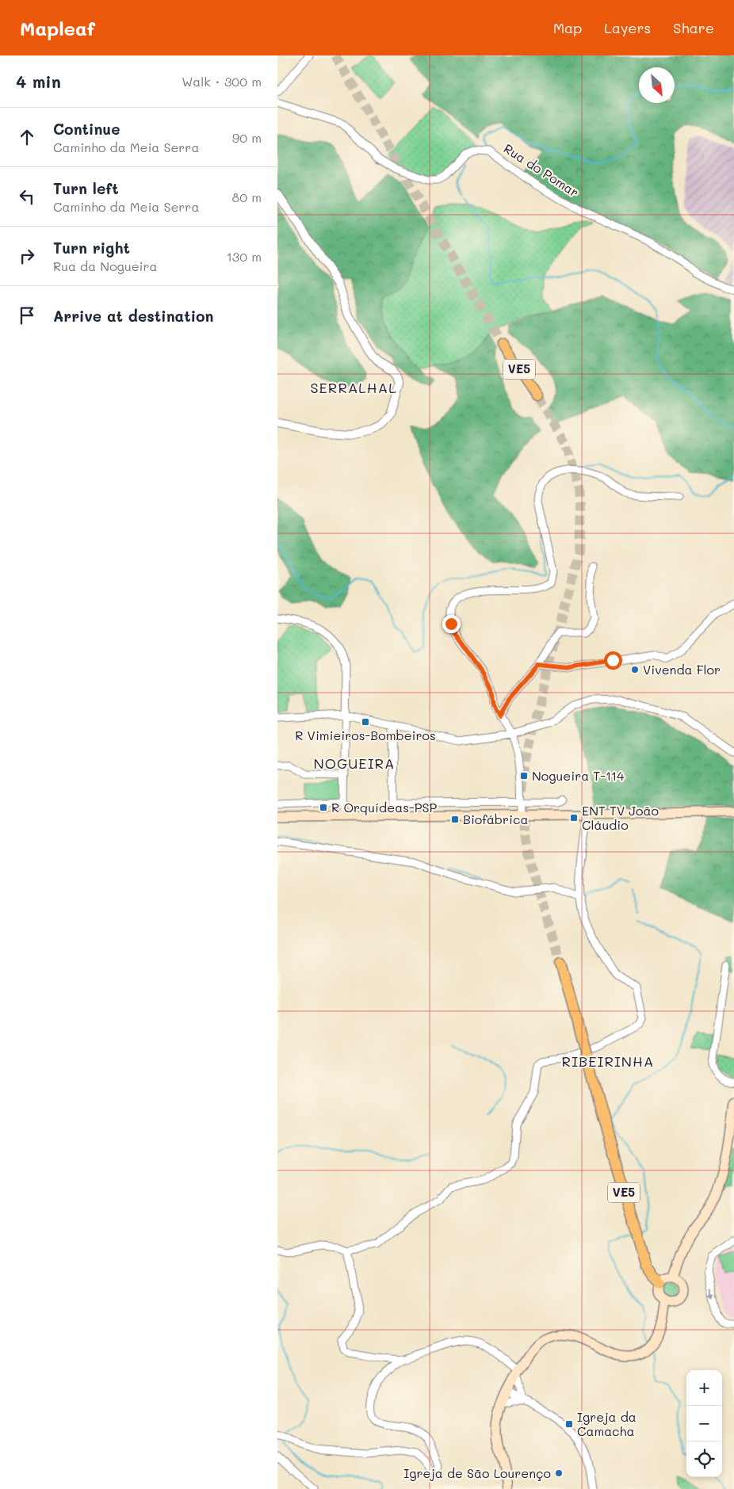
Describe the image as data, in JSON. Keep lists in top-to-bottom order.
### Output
{
  "streets": {
    "main road": ["VE5"],
    "street": ["Rua do Pomar"]
  },
  "districts": ["SERRALHAL", "NOGUEIRA", "RIBEIRINHA"],
  "places": {
    "other": ["Vivenda Flor", "Igreja de São Lourenço"],
    "transit": [
      "R Vimieiros-Bombeiros",
      "Nogueira T-114",
      "R Orquídeas-PSP",
      "ENT TV João Cláudio",
      "Biofábrica",
      "Igreja da Camacha"
    ]
  },
  "north": "bottom right",
  "page": {
    "header": "Mapleaf",
    "nav": ["Map", "Layers", "Share"],
    "heading": ["4 min", "Walk · 300 m"],
    "list": [
      ["Continue", "Caminho da Meia Serra", "90 m"],
      ["Turn left", "Caminho da Meia Serra", "80 m"],
      ["Turn right", "Rua da Nogueira", "130 m"],
      "Arrive at destination"
    ],
    "map_buttons": ["+", "−"]
  }
}
